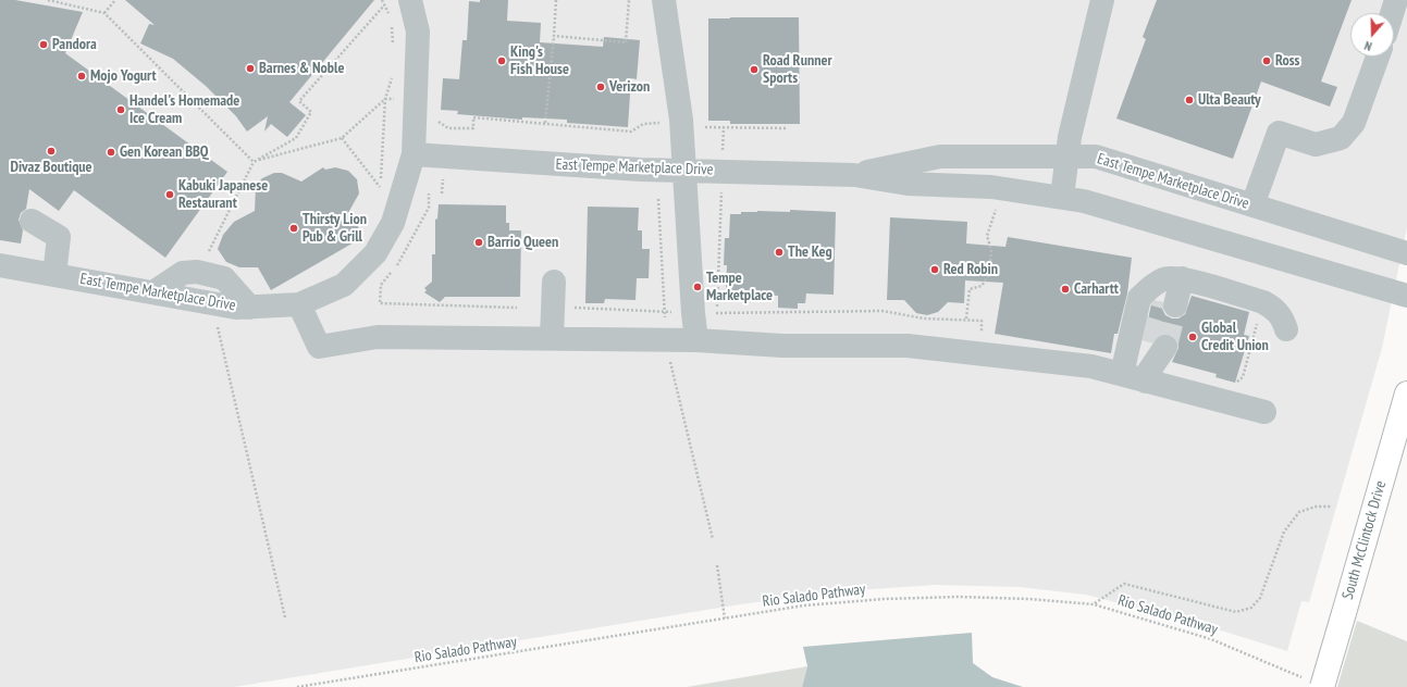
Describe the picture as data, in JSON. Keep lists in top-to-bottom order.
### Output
{
  "streets": {
    "main road": ["South McClintock Drive"],
    "lane": ["East Tempe Marketplace Drive"],
    "path": ["Rio Salado Pathway"]
  },
  "crossings": [
    ["South McClintock Drive", "Rio Salado Pathway"]
  ],
  "places": [
    "Pandora",
    "King's Fish House",
    "Ross",
    "Barnes & Noble",
    "Road Runner Sports",
    "Mojo Yogurt",
    "Verizon",
    "Ulta Beauty",
    "Handel's Homemade Ice Cream",
    "Divaz Boutique",
    "Gen Korean BBQ",
    "Kabuki Japanese Restaurant",
    "Thirsty Lion Pub & Grill",
    "Barrio Queen",
    "The Keg",
    "Red Robin",
    "Tempe Marketplace",
    "Carhartt",
    "Global Credit Union"
  ],
  "north": "bottom"
}
